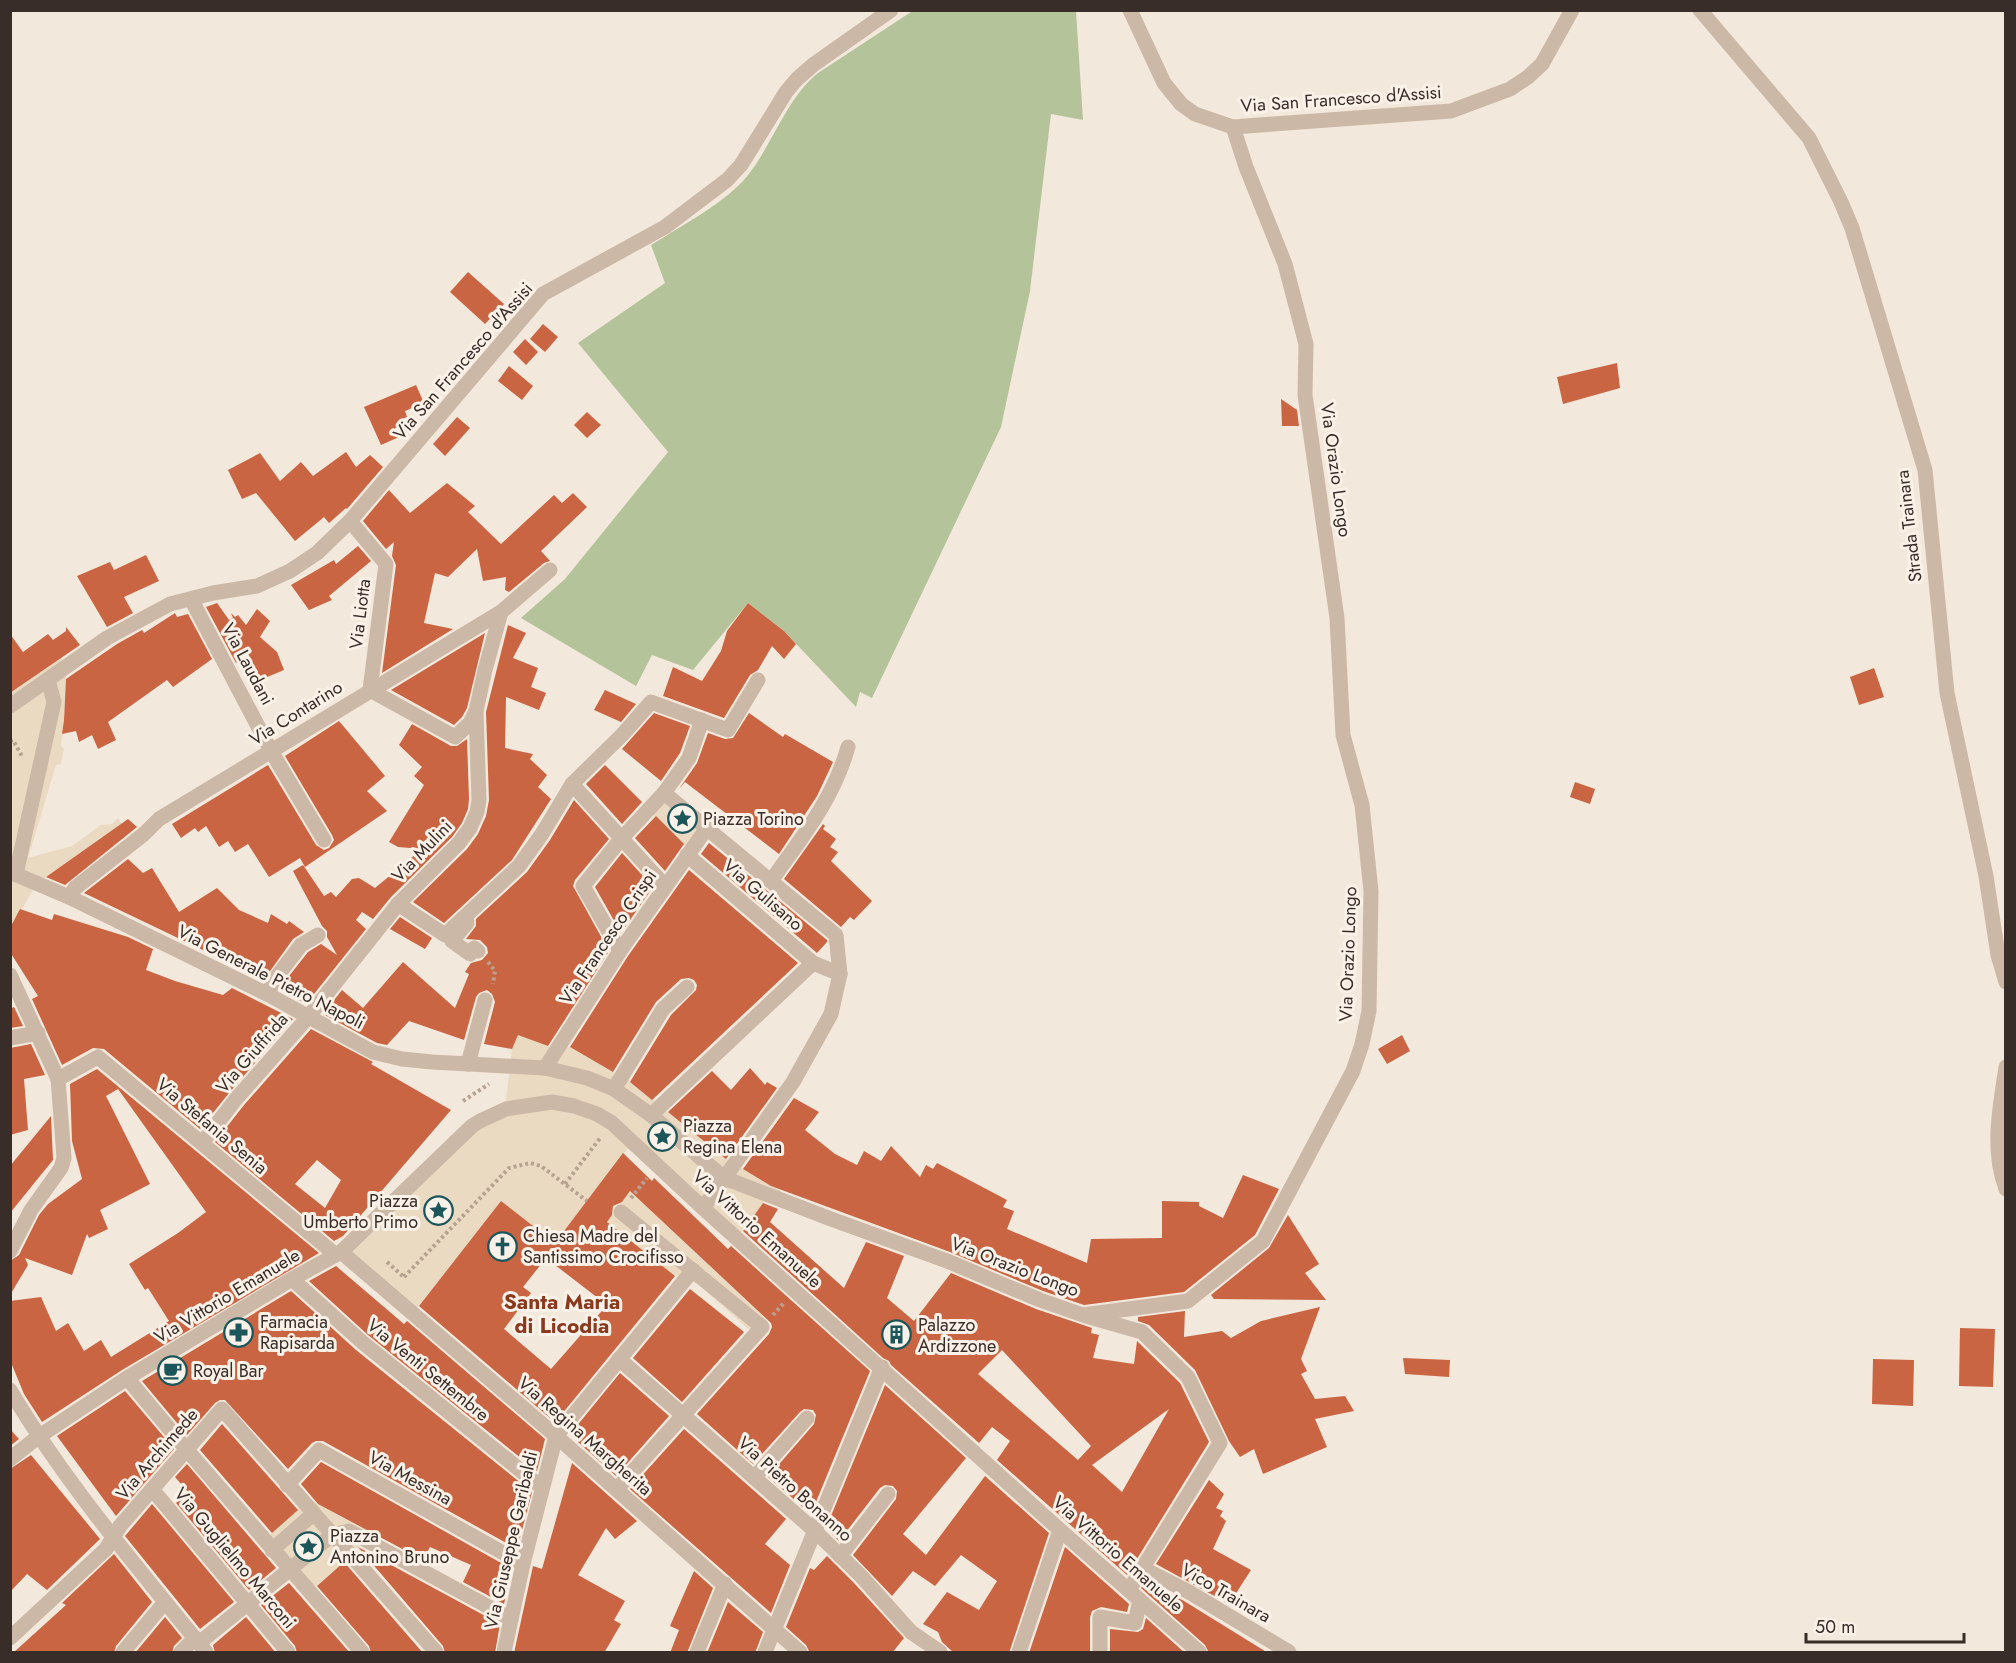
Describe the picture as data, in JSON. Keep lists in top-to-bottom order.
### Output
{
  "streets": {
    "street": [
      "Via San Francesco d'Assisi",
      "Via Orazio Longo",
      "Strada Trainara",
      "Via Liotta",
      "Via Laudani",
      "Via Contarino",
      "Via Mulini",
      "Via Gulisano",
      "Via Francesco Crispi",
      "Via Generale Pietro Napoli",
      "Via Giuffrida",
      "Via Stefania Senia",
      "Via Vittorio Emanuele",
      "Via Venti Settembre",
      "Via Regina Margherita",
      "Via Archimede",
      "Via Messina",
      "Via Pietro Bonanno",
      "Via Giuseppe Garibaldi",
      "Via Guglielmo Marconi",
      "Vico Trainara"
    ]
  },
  "crossings": [
    ["Via San Francesco d'Assisi", "Via Orazio Longo"],
    ["Via San Francesco d'Assisi", "Via Liotta"],
    ["Via San Francesco d'Assisi", "Via Laudani"],
    ["Via Orazio Longo", "Via Generale Pietro Napoli"],
    ["Via Liotta", "Via Contarino"],
    ["Via Laudani", "Via Contarino"],
    ["Via Contarino", "Via Mulini"],
    ["Via Contarino", "Via Generale Pietro Napoli"],
    ["Via Mulini", "Via Generale Pietro Napoli"],
    ["Via Mulini", "Via Giuffrida"],
    ["Via Gulisano", "Via Francesco Crispi"],
    ["Via Francesco Crispi", "Via Generale Pietro Napoli"],
    ["Via Generale Pietro Napoli", "Via Giuffrida"],
    ["Via Giuffrida", "Via Stefania Senia"],
    ["Via Stefania Senia", "Via Vittorio Emanuele"],
    ["Via Stefania Senia", "Via Regina Margherita"],
    ["Via Vittorio Emanuele", "Via Venti Settembre"],
    ["Via Vittorio Emanuele", "Via Regina Margherita"],
    ["Via Venti Settembre", "Via Giuseppe Garibaldi"],
    ["Via Regina Margherita", "Via Giuseppe Garibaldi"],
    ["Via Archimede", "Via Messina"],
    ["Via Archimede", "Via Guglielmo Marconi"],
    ["Via Messina", "Via Giuseppe Garibaldi"]
  ],
  "districts": ["Santa Maria di Licodia"],
  "places": {
    "place": [
      "Piazza Torino",
      "Piazza Regina Elena",
      "Piazza Umberto Primo",
      "Piazza Antonino Bruno"
    ],
    "church": ["Chiesa Madre del Santissimo Crocifisso"],
    "pharmacy": ["Farmacia Rapisarda"],
    "building": ["Palazzo Ardizzone"],
    "cafe": ["Royal Bar"]
  },
  "scale_bar": "50 m"
}
